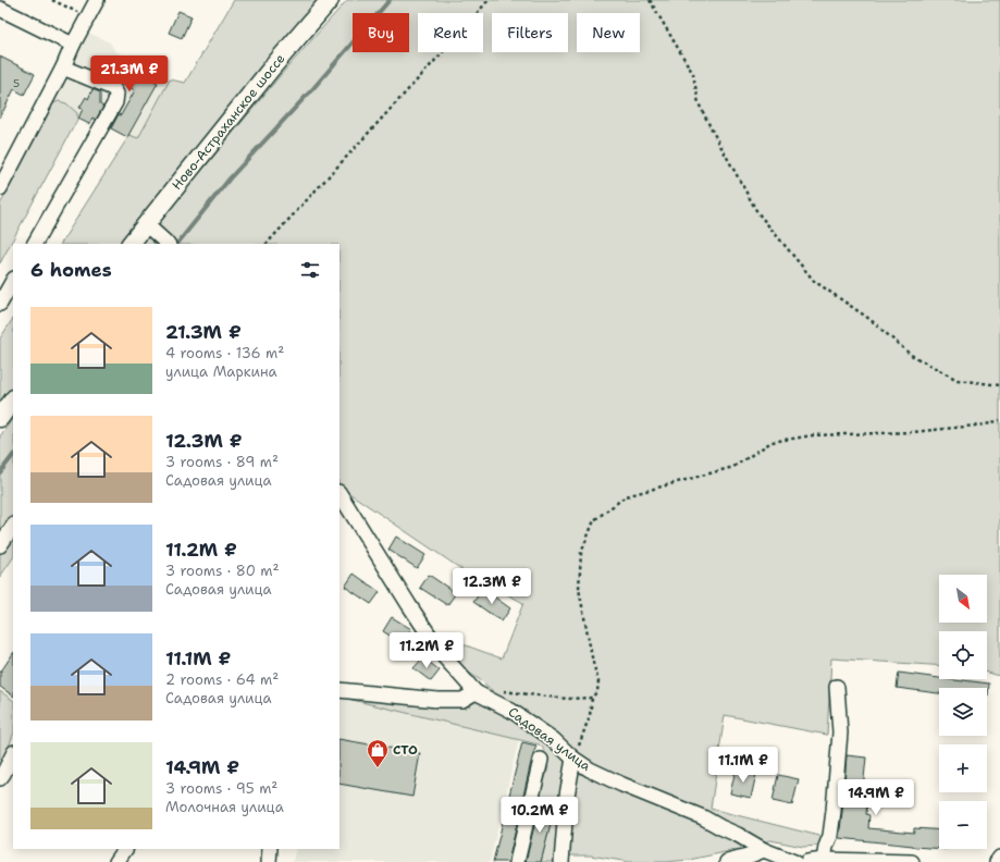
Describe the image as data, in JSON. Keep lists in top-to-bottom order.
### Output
{
  "streets": {
    "main road": ["Ново-Астраханское шоссе"],
    "street": ["Садовая улица"]
  },
  "places": {
    "shop": ["СТО"]
  },
  "house_numbers": ["5"],
  "north": "bottom right",
  "page": {
    "chip": [
      "Buy",
      "Rent",
      "Filters",
      "New"
    ],
    "price": [
      "21.3M ₽",
      "12.3M ₽",
      "11.2M ₽",
      "11.1M ₽",
      "14.9M ₽",
      "10.2M ₽"
    ],
    "heading": "6 homes",
    "list": [
      {
        "name": "21.3M ₽",
        "note": "4 rooms · 136 m² · улица Маркина"
      },
      {
        "name": "12.3M ₽",
        "note": "3 rooms · 89 m² · Садовая улица"
      },
      {
        "name": "11.2M ₽",
        "note": "3 rooms · 80 m² · Садовая улица"
      },
      {
        "name": "11.1M ₽",
        "note": "2 rooms · 64 m² · Садовая улица"
      },
      {
        "name": "14.9M ₽",
        "note": "3 rooms · 95 m² · Молочная улица"
      }
    ],
    "map_buttons": ["+", "−"]
  }
}
